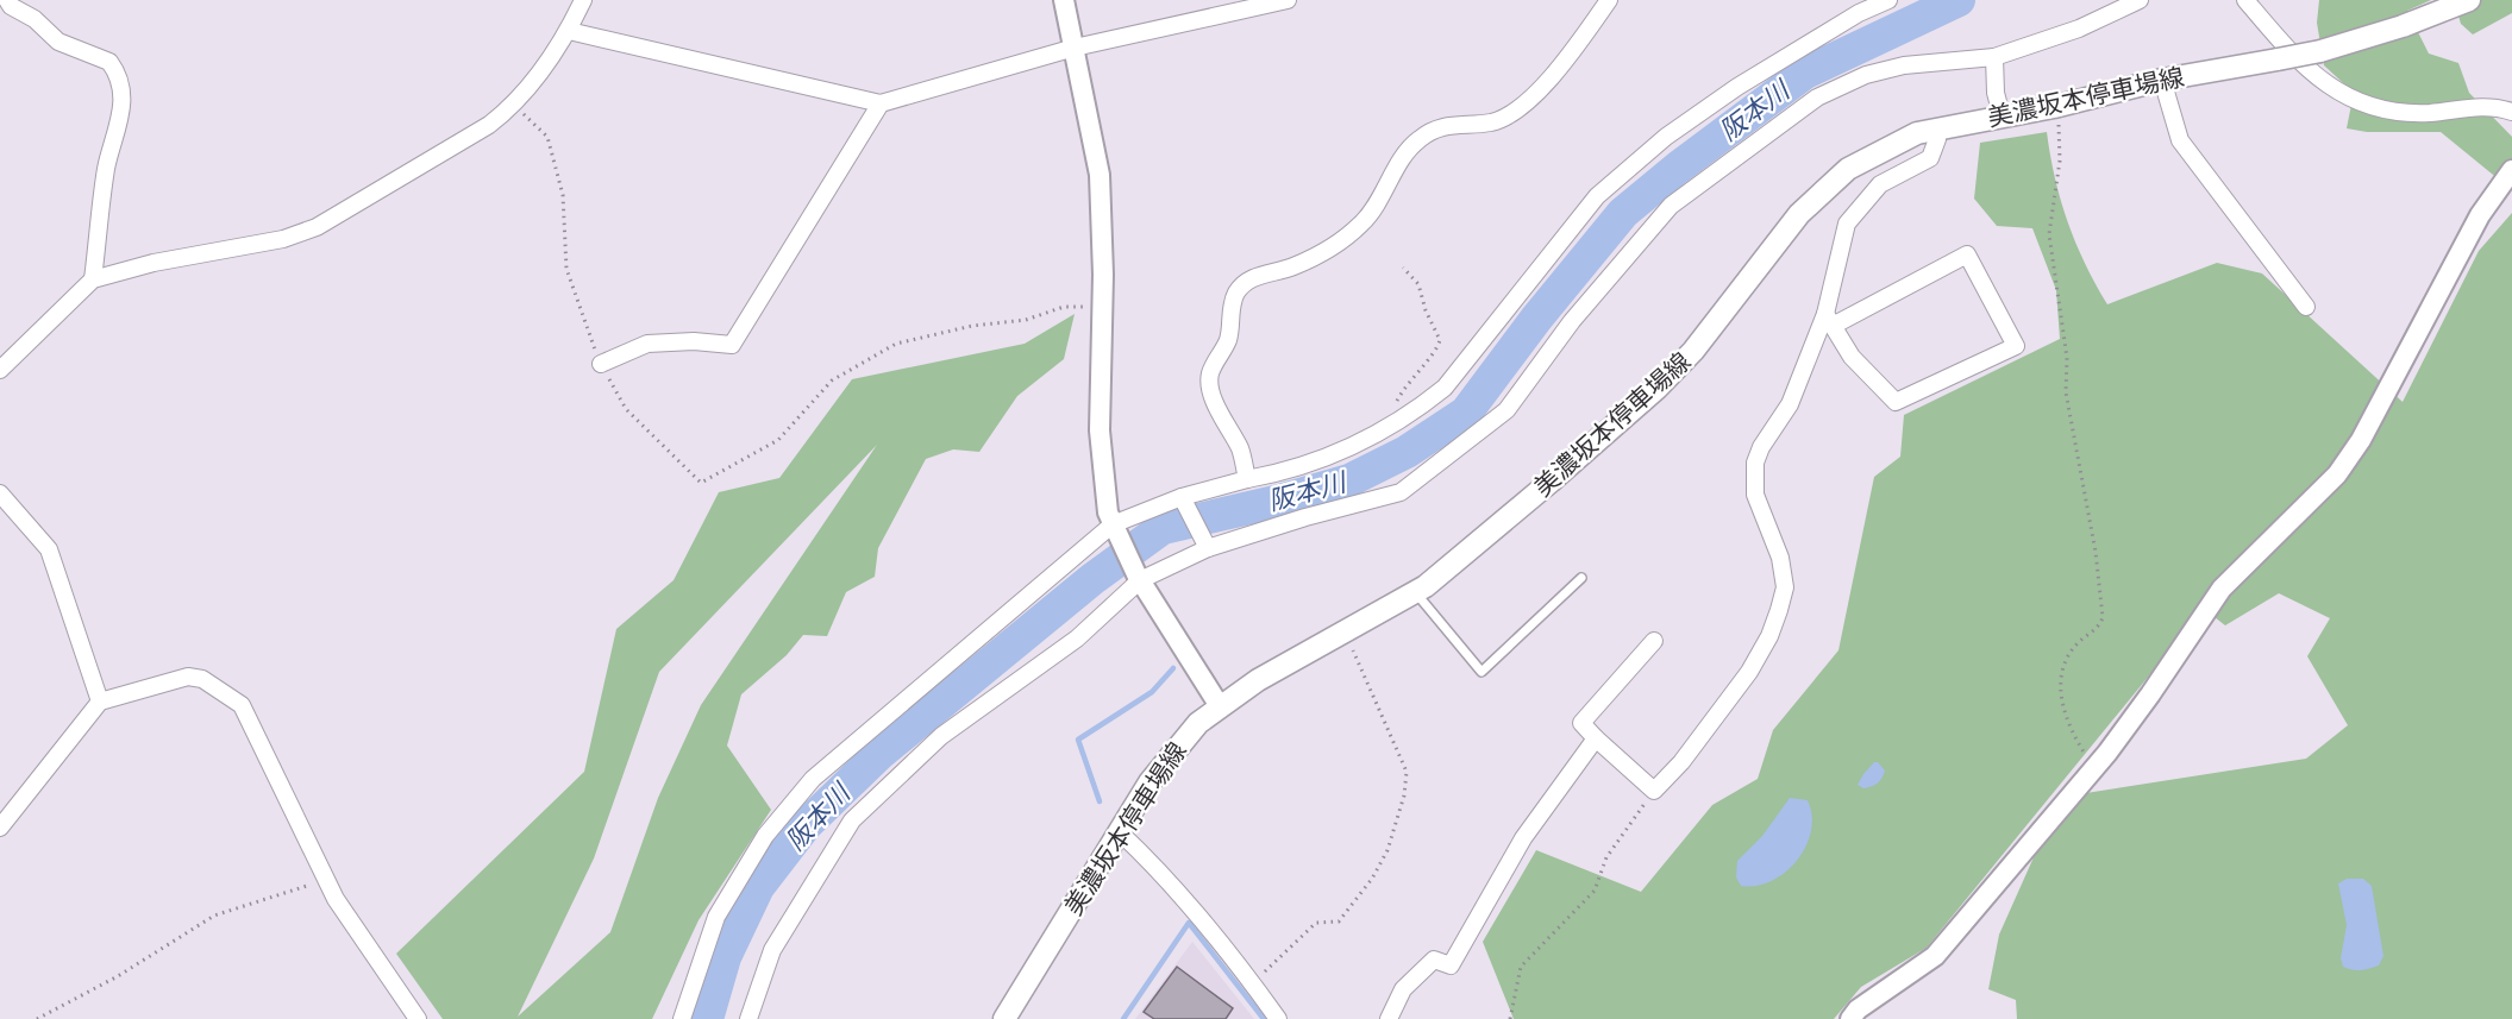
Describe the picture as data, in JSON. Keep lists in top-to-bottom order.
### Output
{
  "streets": {
    "main road": ["美濃坂本停車場線"]
  },
  "water": ["阪本川"]
}
